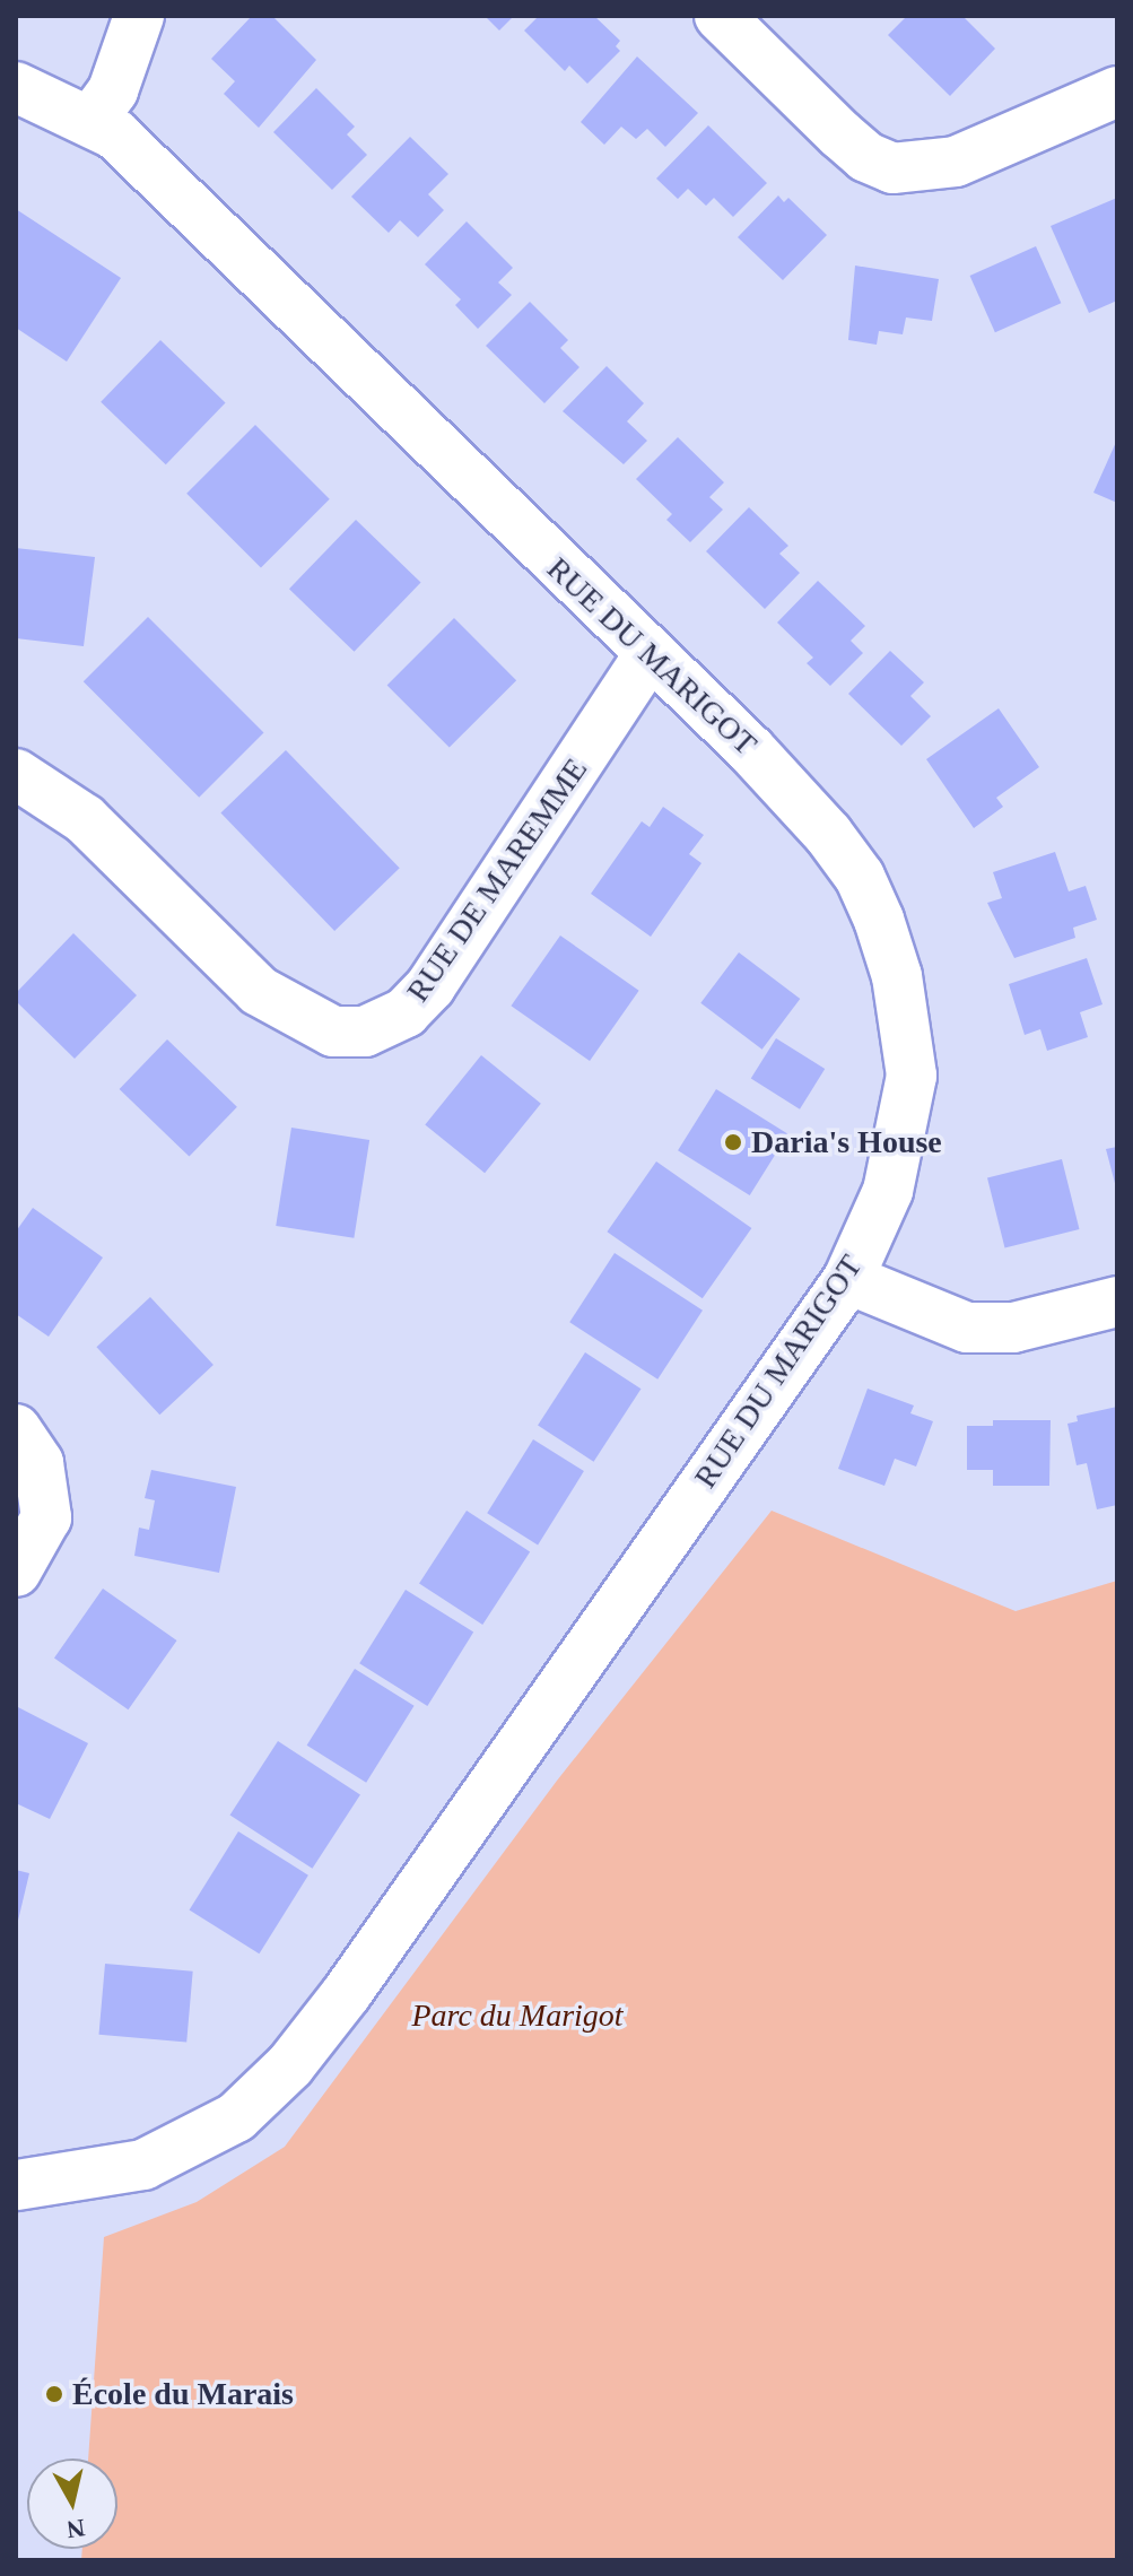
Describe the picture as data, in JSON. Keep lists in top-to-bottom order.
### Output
{
  "streets": {
    "street": ["RUE DU MARIGOT", "RUE DE MAREMME"]
  },
  "crossings": [
    ["RUE DU MARIGOT", "RUE DE MAREMME"]
  ],
  "parks": ["Parc du Marigot"],
  "places": ["Daria's House", "École du Marais"],
  "north": "bottom"
}
